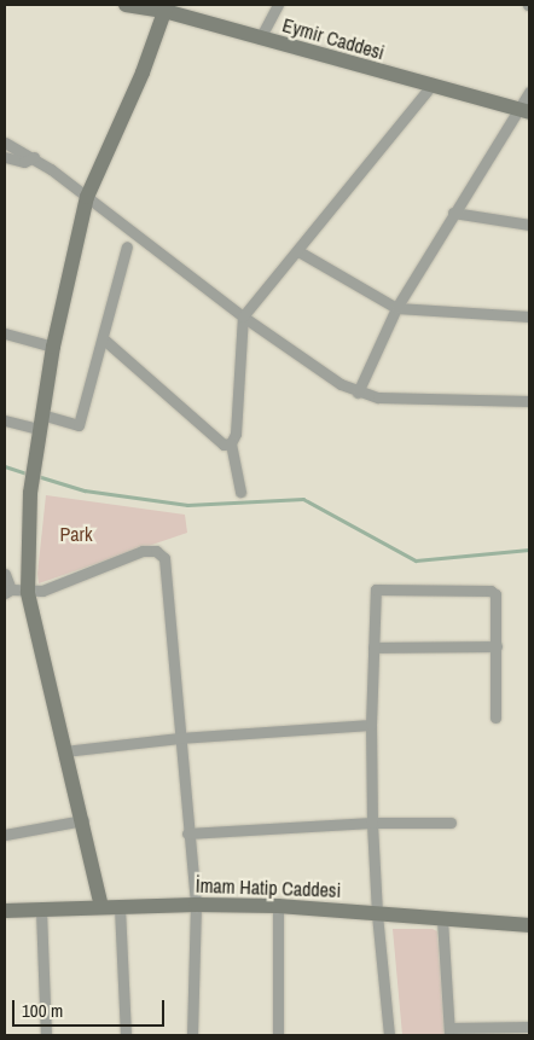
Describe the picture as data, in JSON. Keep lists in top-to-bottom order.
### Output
{
  "streets": {
    "street": ["Eymir Caddesi", "İmam Hatip Caddesi"]
  },
  "parks": ["Park"],
  "scale_bar": "100 m"
}
